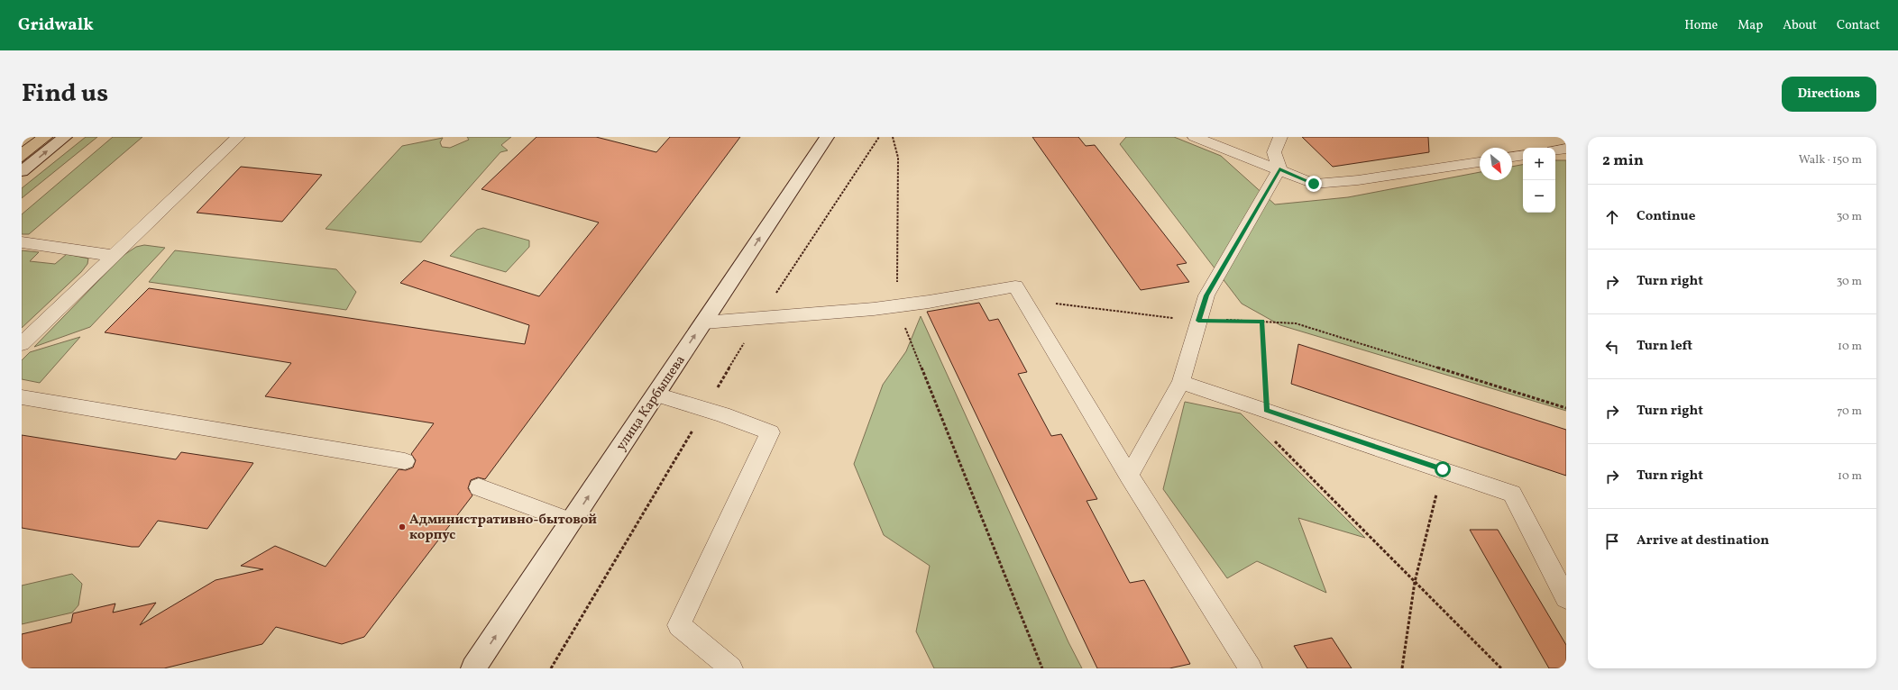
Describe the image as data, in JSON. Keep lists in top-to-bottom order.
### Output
{
  "streets": {
    "main road": ["улица Карбышева"]
  },
  "one_way": ["улица Карбышева"],
  "places": ["Административно-бытовой корпус"],
  "north": "bottom right",
  "page": {
    "header": "Gridwalk",
    "nav": [
      "Home",
      "Map",
      "About",
      "Contact"
    ],
    "title": "Find us",
    "buttons": "Directions",
    "heading": ["2 min", "Walk · 150 m"],
    "map_buttons": ["+", "−"],
    "list": [
      ["Continue", "30 m"],
      ["Turn right", "30 m"],
      ["Turn left", "10 m"],
      ["Turn right", "70 m"],
      ["Turn right", "10 m"],
      "Arrive at destination"
    ]
  }
}
